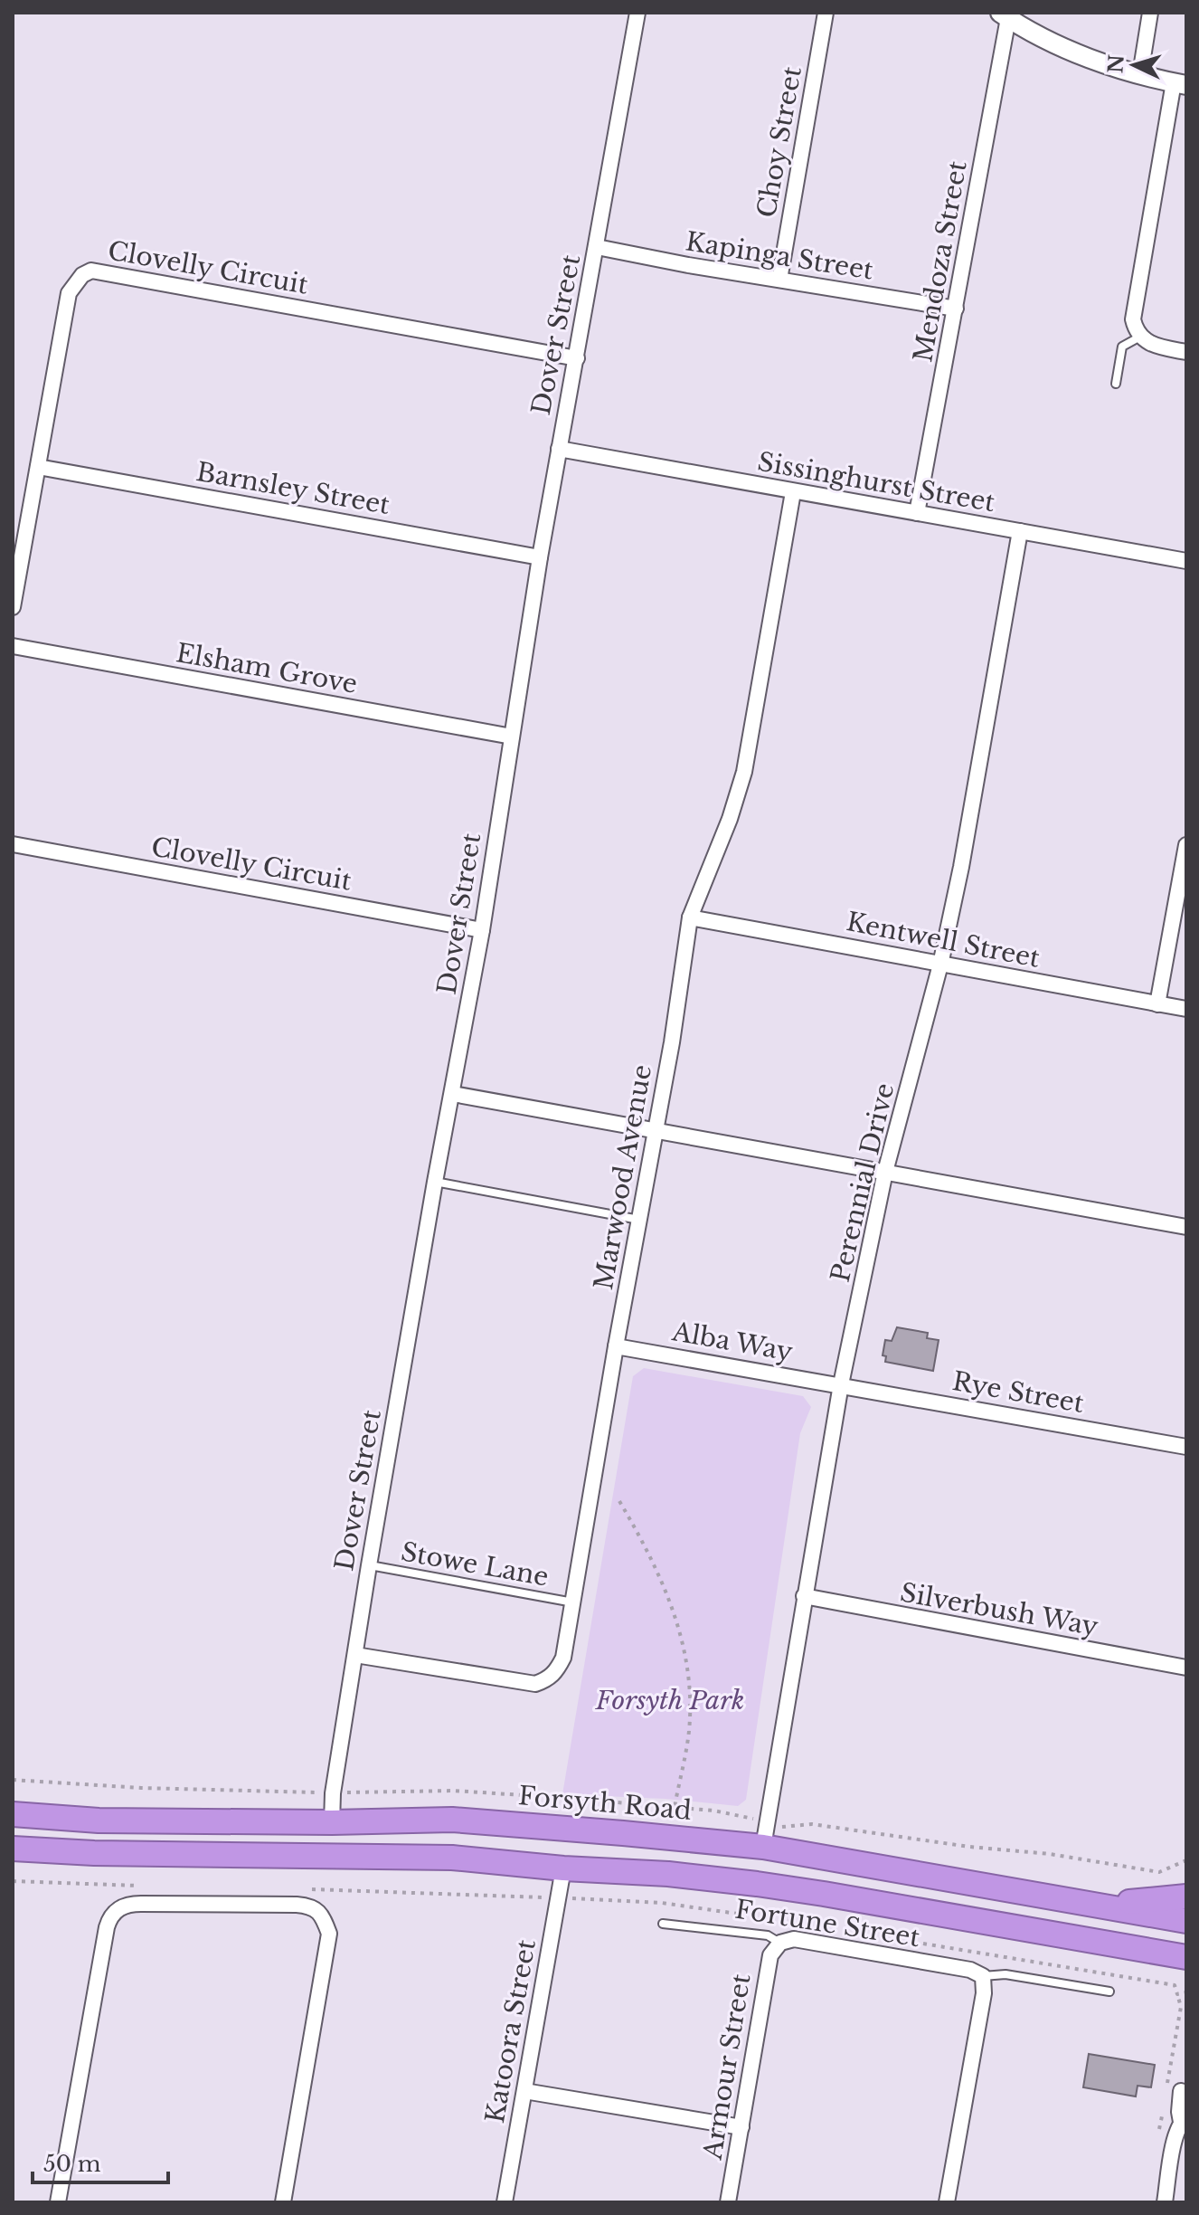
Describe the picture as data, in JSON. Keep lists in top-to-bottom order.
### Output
{
  "streets": {
    "highway": ["Forsyth Road"],
    "street": [
      "Choy Street",
      "Kapinga Street",
      "Mendoza Street",
      "Clovelly Circuit",
      "Dover Street",
      "Sissinghurst Street",
      "Barnsley Street",
      "Elsham Grove",
      "Kentwell Street",
      "Marwood Avenue",
      "Perennial Drive",
      "Alba Way",
      "Rye Street",
      "Silverbush Way",
      "Fortune Street",
      "Katoora Street",
      "Armour Street"
    ],
    "lane": ["Stowe Lane"]
  },
  "crossings": [
    ["Choy Street", "Kapinga Street"],
    ["Kapinga Street", "Mendoza Street"],
    ["Kapinga Street", "Dover Street"],
    ["Mendoza Street", "Sissinghurst Street"],
    ["Clovelly Circuit", "Dover Street"],
    ["Clovelly Circuit", "Barnsley Street"],
    ["Dover Street", "Sissinghurst Street"],
    ["Dover Street", "Barnsley Street"],
    ["Dover Street", "Elsham Grove"],
    ["Dover Street", "Marwood Avenue"],
    ["Dover Street", "Stowe Lane"],
    ["Dover Street", "Forsyth Road"],
    ["Sissinghurst Street", "Marwood Avenue"],
    ["Sissinghurst Street", "Perennial Drive"],
    ["Kentwell Street", "Marwood Avenue"],
    ["Kentwell Street", "Perennial Drive"],
    ["Marwood Avenue", "Alba Way"],
    ["Marwood Avenue", "Stowe Lane"],
    ["Perennial Drive", "Alba Way"],
    ["Perennial Drive", "Rye Street"],
    ["Perennial Drive", "Silverbush Way"],
    ["Perennial Drive", "Forsyth Road"],
    ["Alba Way", "Rye Street"],
    ["Fortune Street", "Armour Street"]
  ],
  "parks": ["Forsyth Park"],
  "scale_bar": "50 m",
  "north": "left"
}
